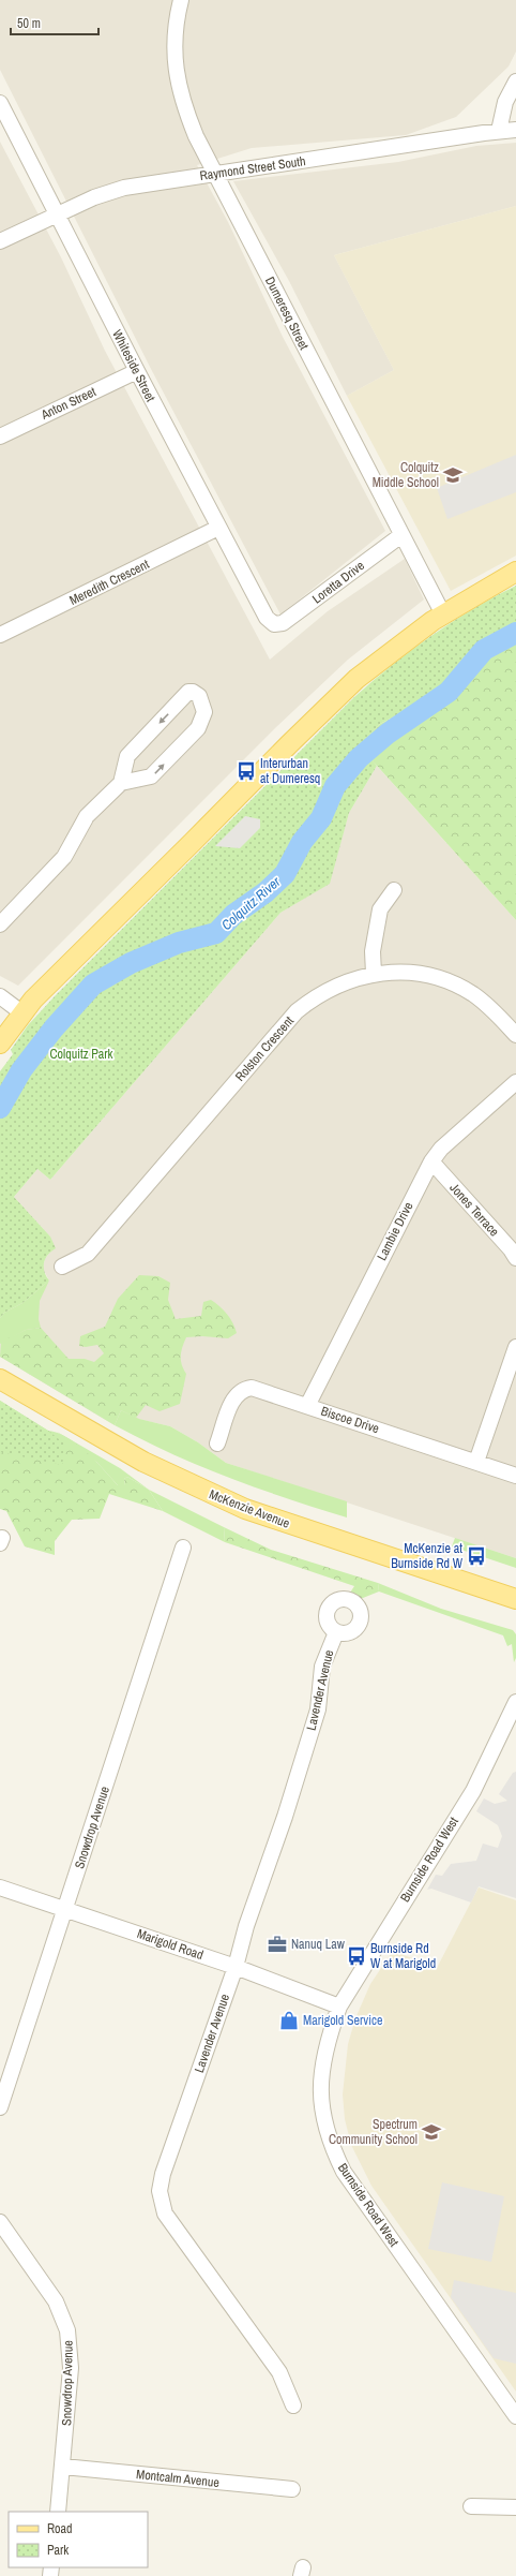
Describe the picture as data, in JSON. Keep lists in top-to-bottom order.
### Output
{
  "streets": {
    "main road": ["McKenzie Avenue"],
    "street": [
      "Raymond Street South",
      "Dumeresq Street",
      "Whiteside Street",
      "Anton Street",
      "Meredith Crescent",
      "Loretta Drive",
      "Rolston Crescent",
      "Jones Terrace",
      "Lambie Drive",
      "Biscoe Drive",
      "Lavender Avenue",
      "Snowdrop Avenue",
      "Burnside Road West",
      "Marigold Road",
      "Montcalm Avenue"
    ]
  },
  "crossings": [
    ["Raymond Street South", "Dumeresq Street"],
    ["Raymond Street South", "Whiteside Street"],
    ["Dumeresq Street", "Loretta Drive"],
    ["Whiteside Street", "Anton Street"],
    ["Whiteside Street", "Meredith Crescent"],
    ["Whiteside Street", "Loretta Drive"],
    ["Jones Terrace", "Lambie Drive"],
    ["Lambie Drive", "Biscoe Drive"],
    ["Lavender Avenue", "Marigold Road"],
    ["Snowdrop Avenue", "Marigold Road"],
    ["Snowdrop Avenue", "Montcalm Avenue"],
    ["Burnside Road West", "Marigold Road"]
  ],
  "water": ["Colquitz River"],
  "parks": ["Colquitz Park"],
  "places": {
    "school or university": ["Colquitz Middle School", "Spectrum Community School"],
    "bus stop": ["Interurban at Dumeresq", "McKenzie at Burnside Rd W", "Burnside Rd W at Marigold"],
    "office": ["Nanuq Law"],
    "shop": ["Marigold Service"]
  },
  "legend": ["Road", "Park"],
  "scale_bar": "50 m"
}
